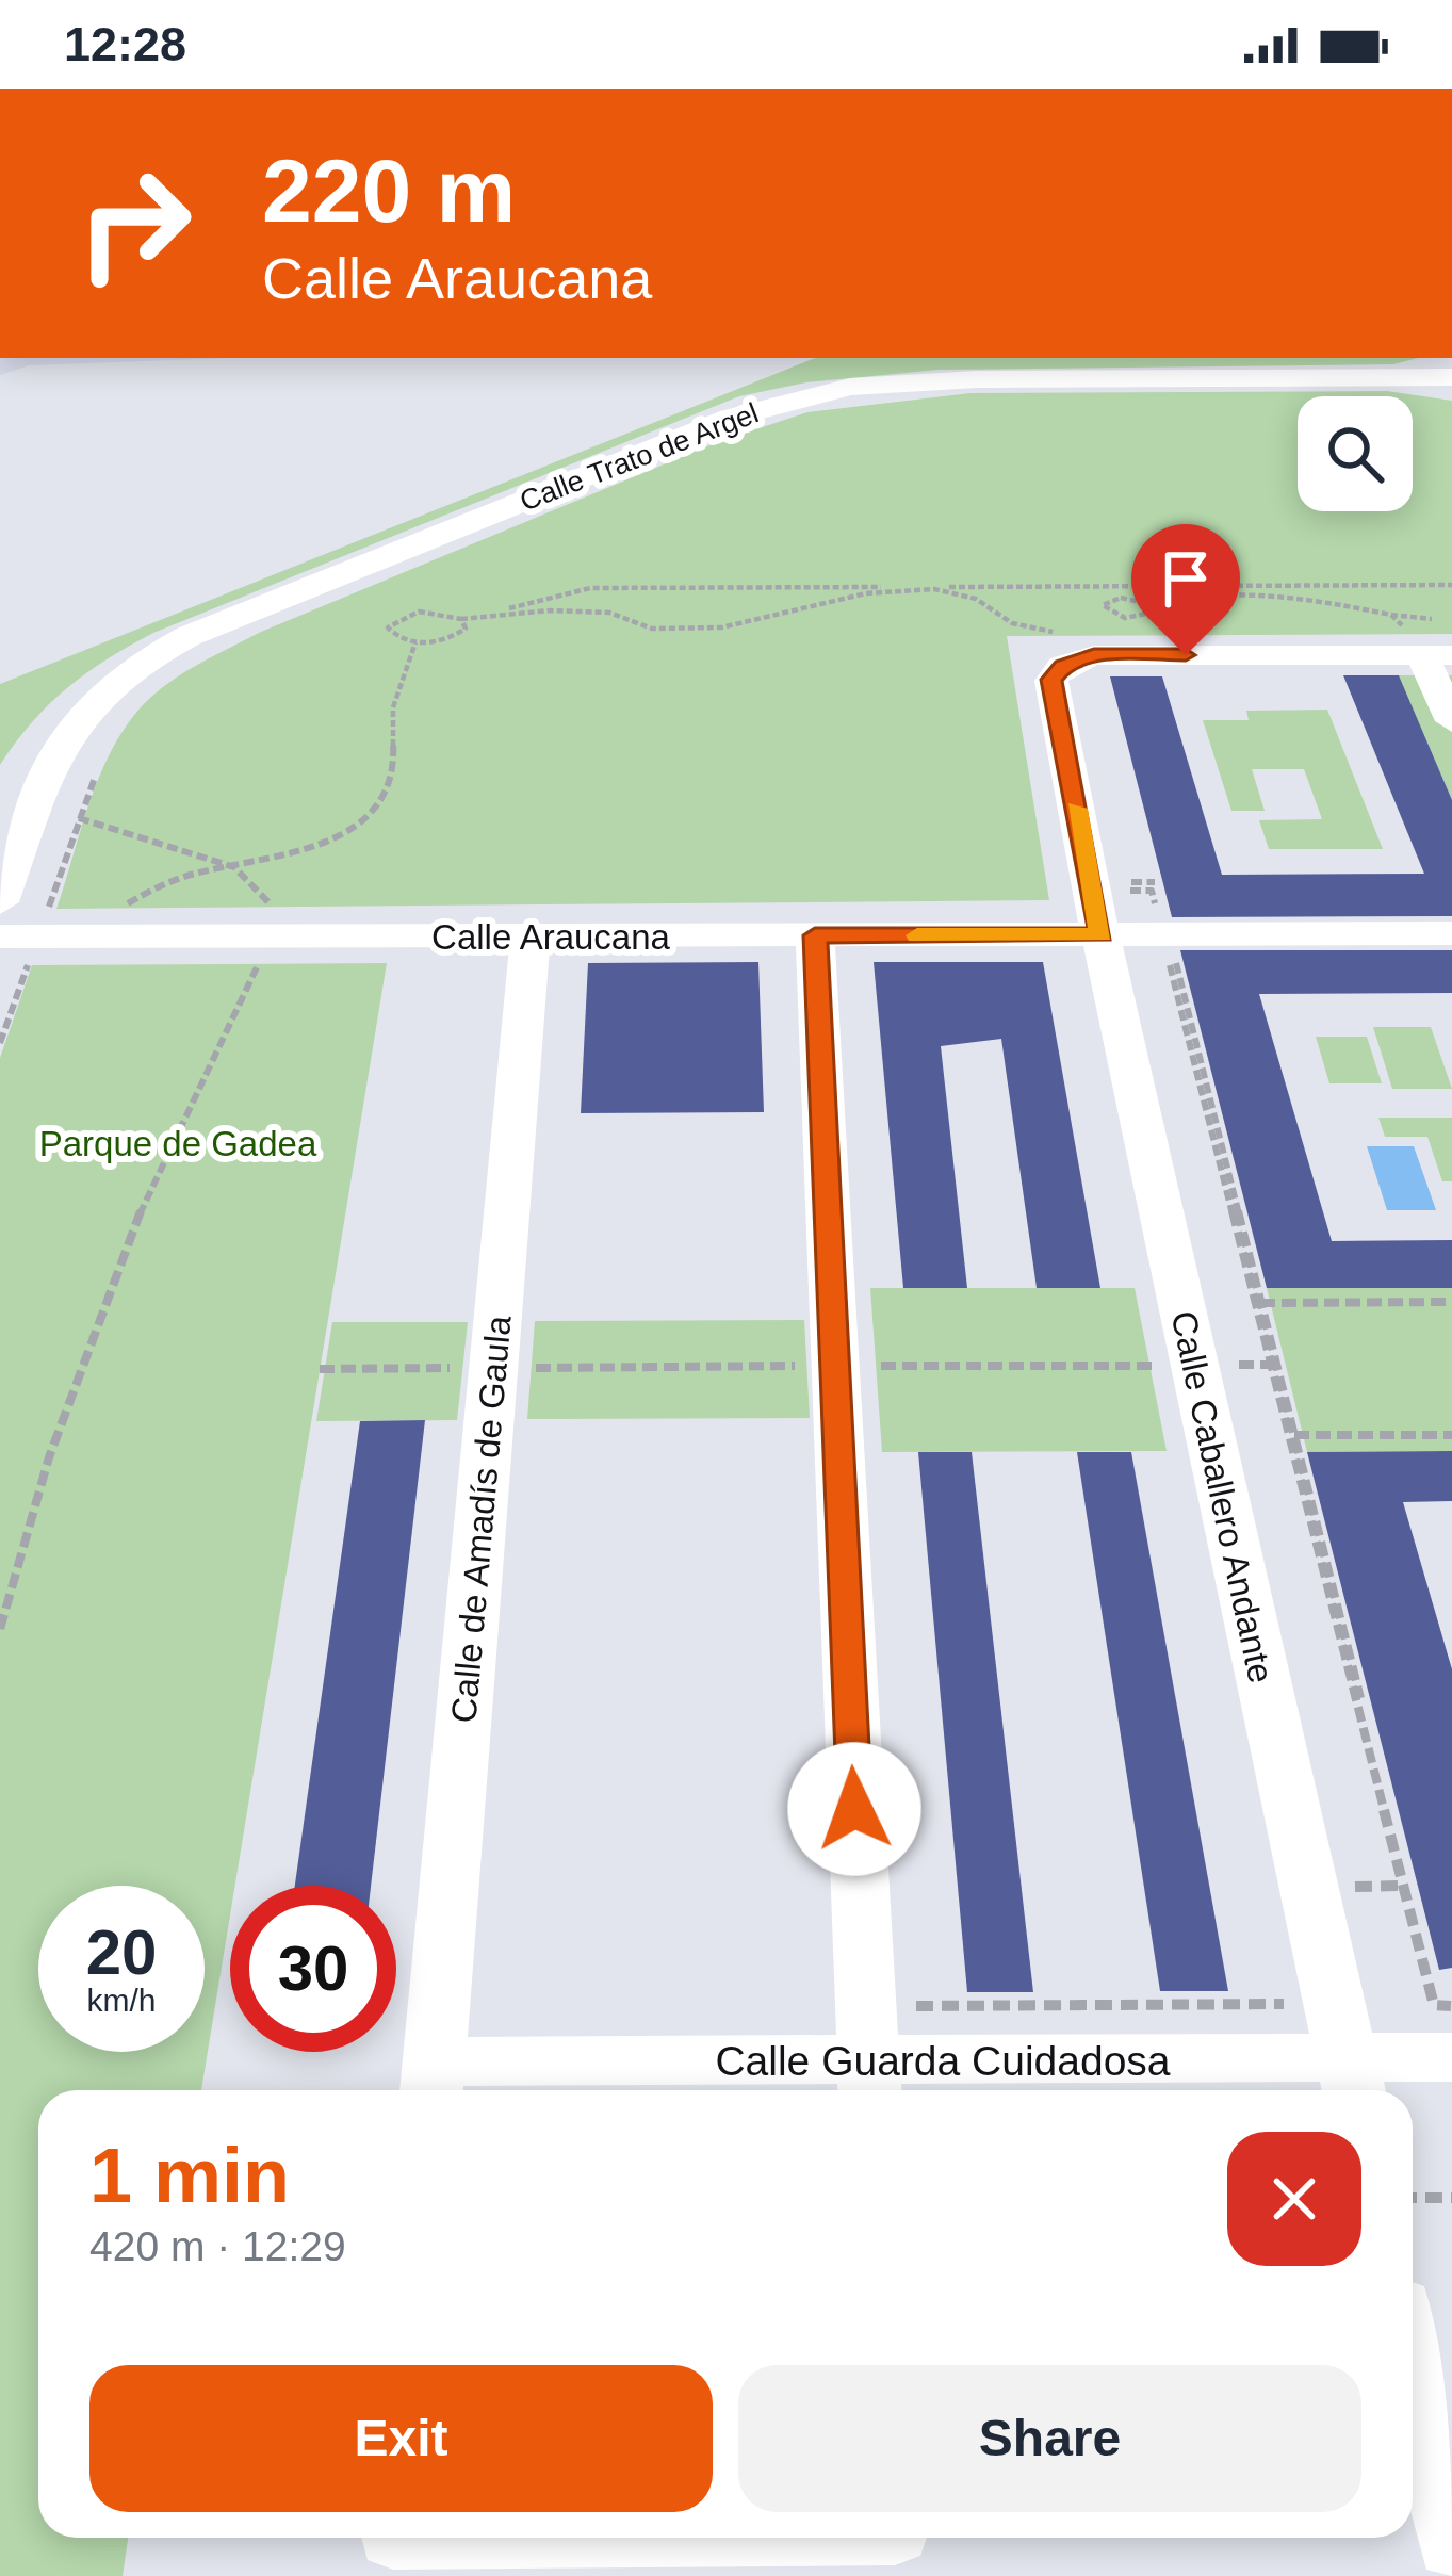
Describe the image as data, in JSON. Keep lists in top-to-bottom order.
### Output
{
  "streets": {
    "street": [
      "Calle Trato de Argel",
      "Calle Araucana",
      "Calle Caballero Andante",
      "Calle de Amadís de Gaula",
      "Calle Guarda Cuidadosa"
    ]
  },
  "crossings": [
    ["Calle Araucana", "Calle Caballero Andante"],
    ["Calle Araucana", "Calle de Amadís de Gaula"],
    ["Calle Caballero Andante", "Calle Guarda Cuidadosa"],
    ["Calle de Amadís de Gaula", "Calle Guarda Cuidadosa"]
  ],
  "parks": ["Parque de Gadea"],
  "page": {
    "status": "12:28",
    "turn": ["220 m", "Calle Araucana"],
    "speed": "20 km/h",
    "limit": "30",
    "heading": ["1 min", "420 m · 12:29"],
    "buttons": ["Exit", "Share"]
  }
}
